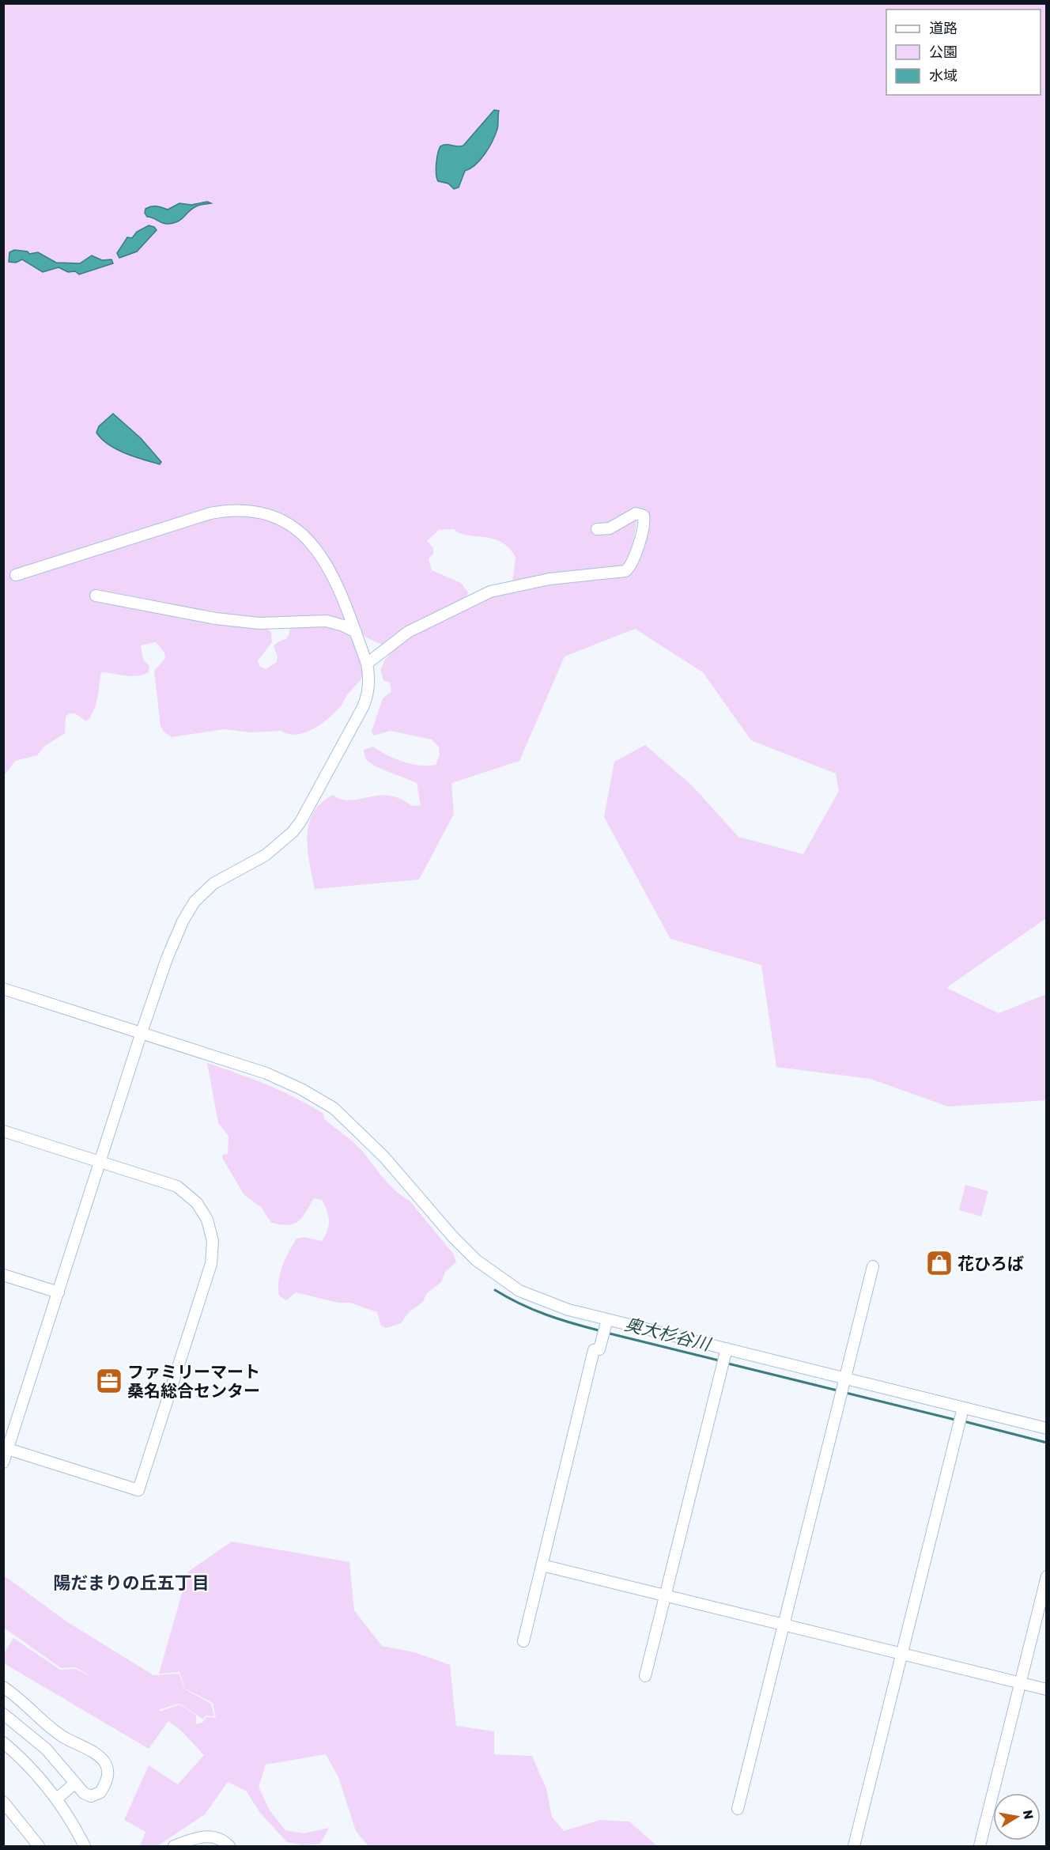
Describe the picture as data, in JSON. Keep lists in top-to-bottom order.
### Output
{
  "districts": ["陽だまりの丘五丁目"],
  "water": ["奥大杉谷川"],
  "places": {
    "shop": ["花ひろば"],
    "office": ["ファミリーマート 桑名総合センター"]
  },
  "legend": ["道路", "公園", "水域"],
  "north": "right"
}
